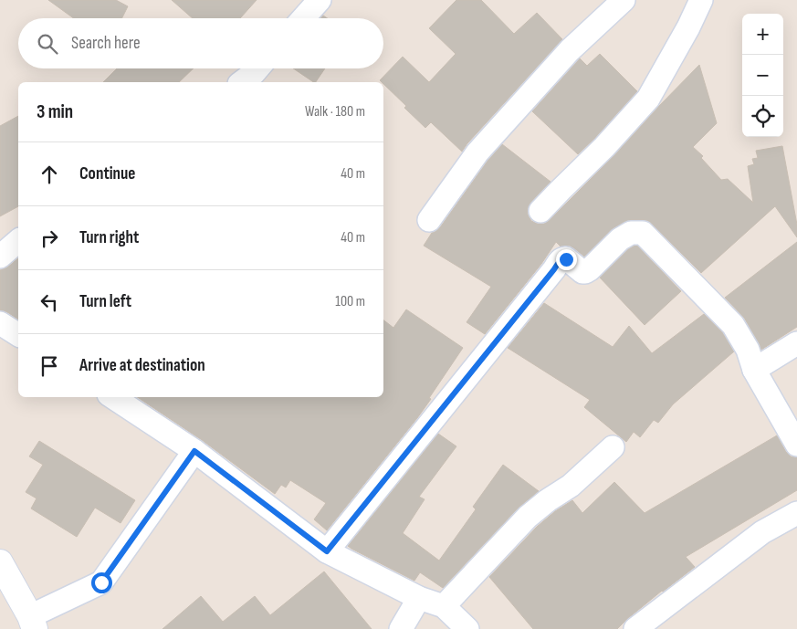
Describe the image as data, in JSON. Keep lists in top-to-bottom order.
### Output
{
  "page": {
    "map_buttons": ["+", "−"],
    "search": "Search here",
    "heading": ["3 min", "Walk · 180 m"],
    "list": [
      ["Continue", "40 m"],
      ["Turn right", "40 m"],
      ["Turn left", "100 m"],
      "Arrive at destination"
    ]
  }
}
